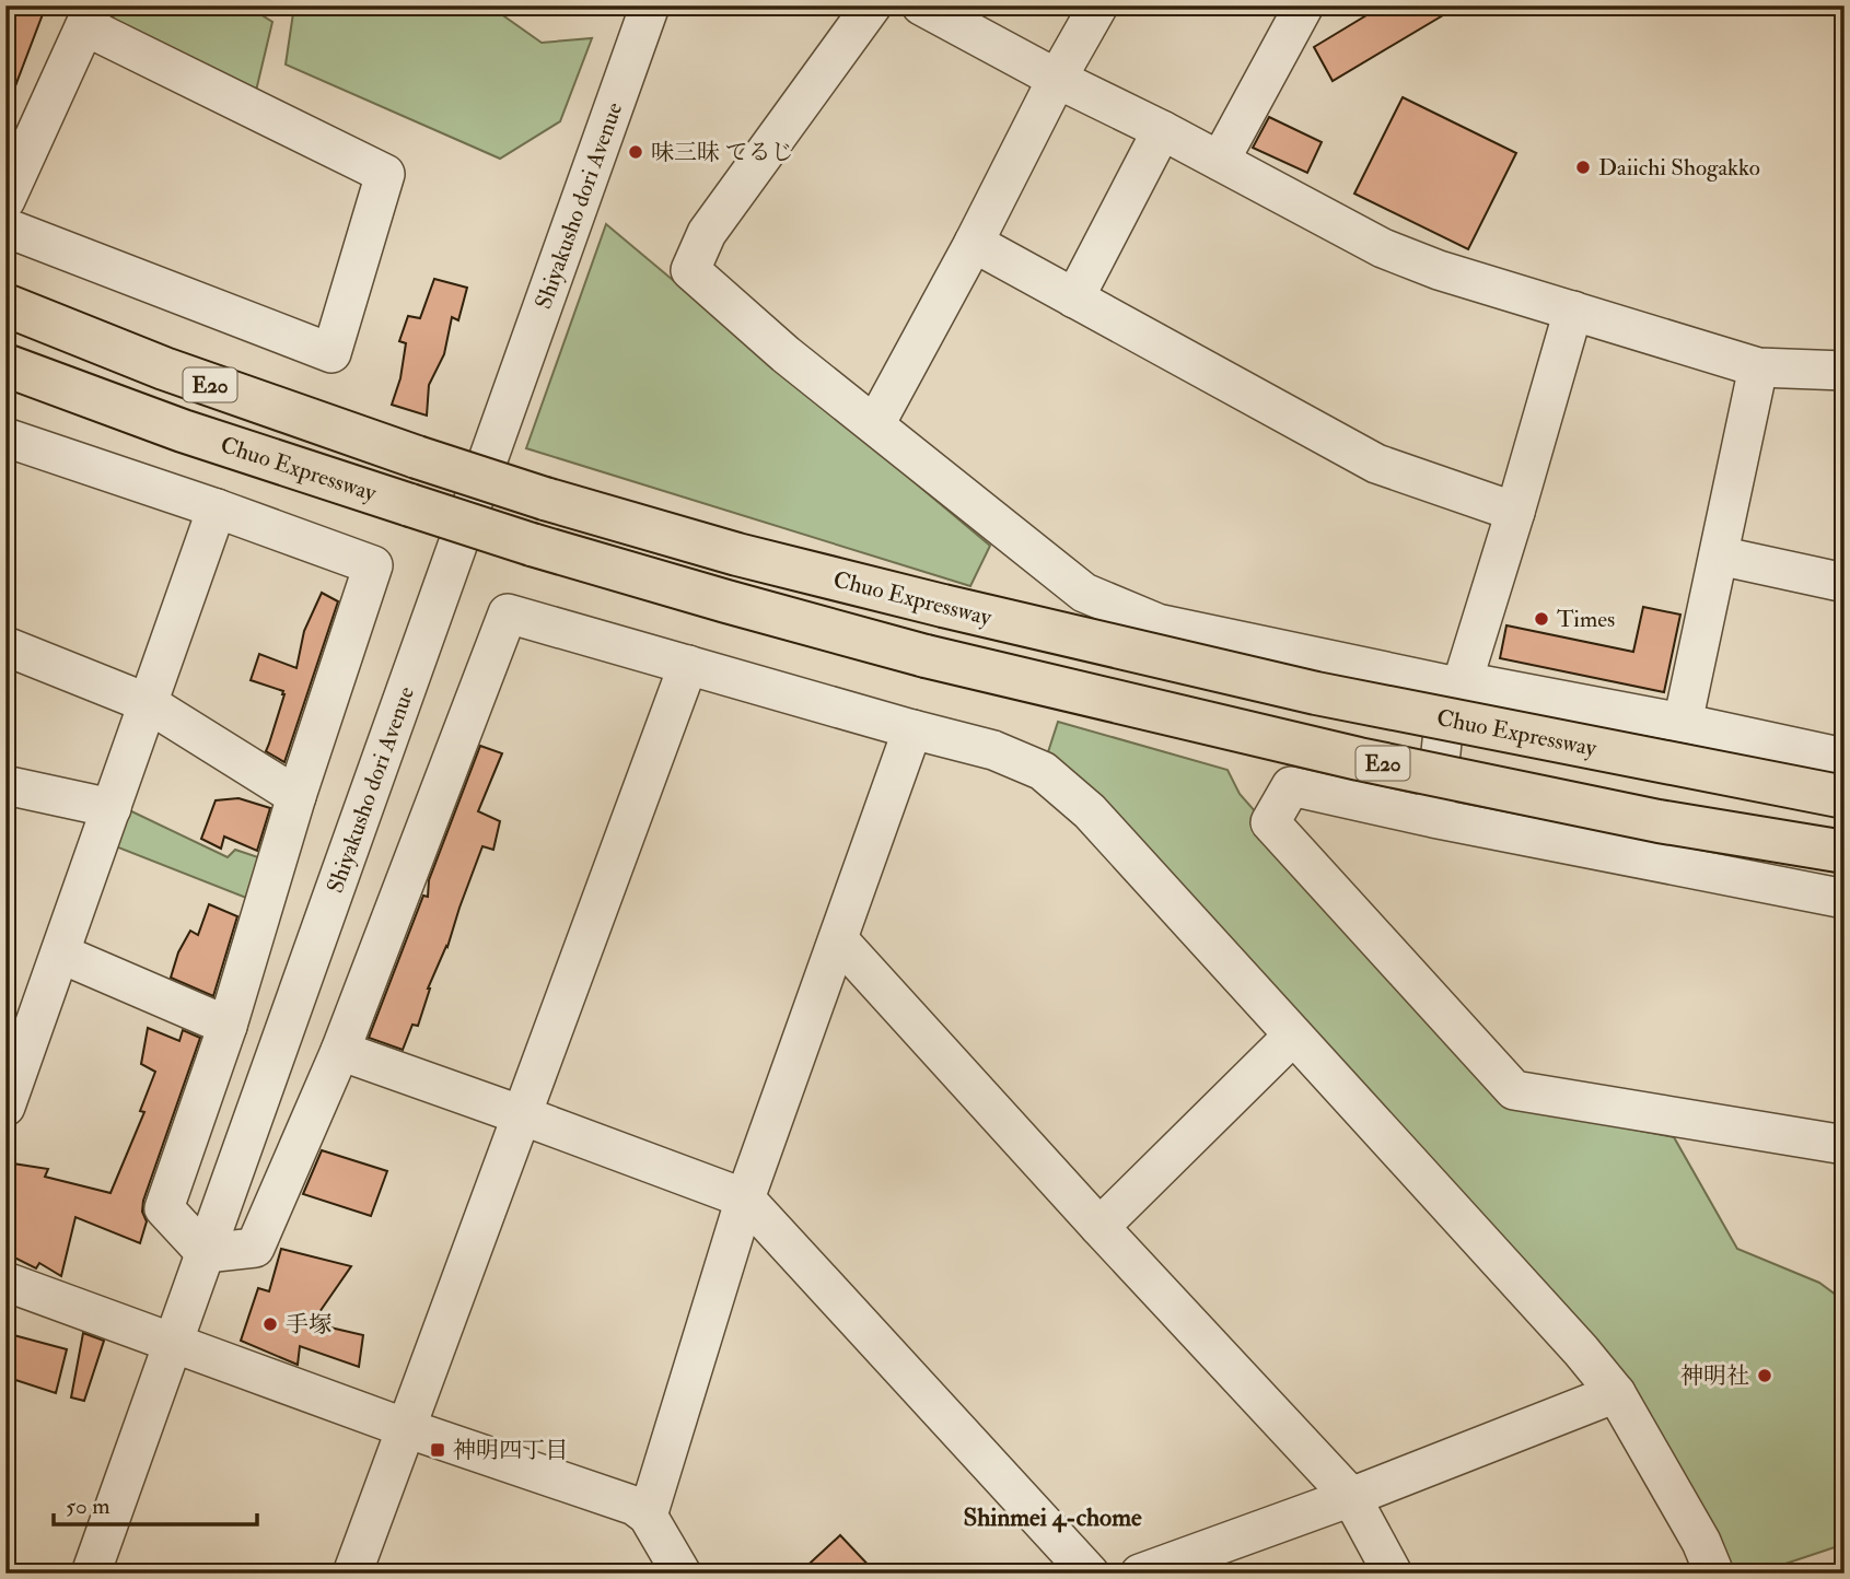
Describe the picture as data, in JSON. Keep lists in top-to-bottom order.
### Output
{
  "streets": {
    "highway": ["E20", "Chuo Expressway"],
    "street": ["Shiyakusho dori Avenue"]
  },
  "districts": ["Shinmei 4-chome"],
  "places": {
    "other": [
      "味三昧 てるじ",
      "Daiichi Shogakko",
      "Times",
      "手塚",
      "神明社"
    ],
    "transit": ["神明四丁目"]
  },
  "scale_bar": "50 m"
}
